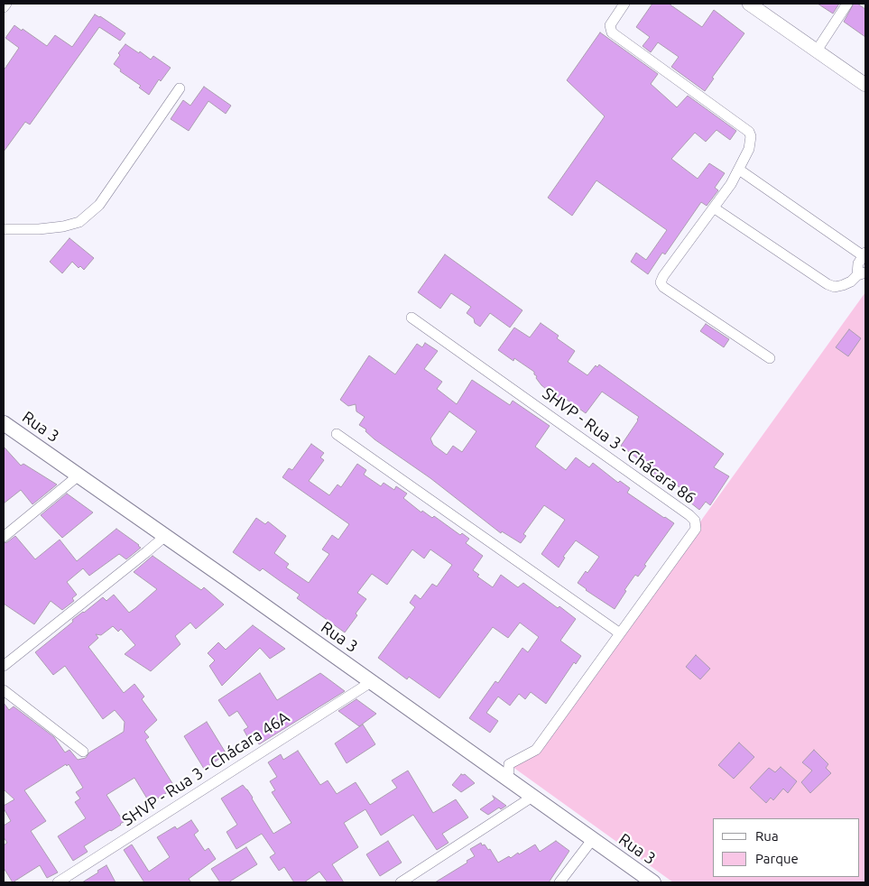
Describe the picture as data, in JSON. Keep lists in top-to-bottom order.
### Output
{
  "streets": {
    "main road": ["Rua 3"],
    "street": ["SHVP - Rua 3 - Chácara 86", "SHVP - Rua 3 - Chácara 46A"]
  },
  "crossings": [
    ["Rua 3", "SHVP - Rua 3 - Chácara 86"],
    ["Rua 3", "SHVP - Rua 3 - Chácara 46A"]
  ],
  "legend": ["Rua", "Parque"]
}
